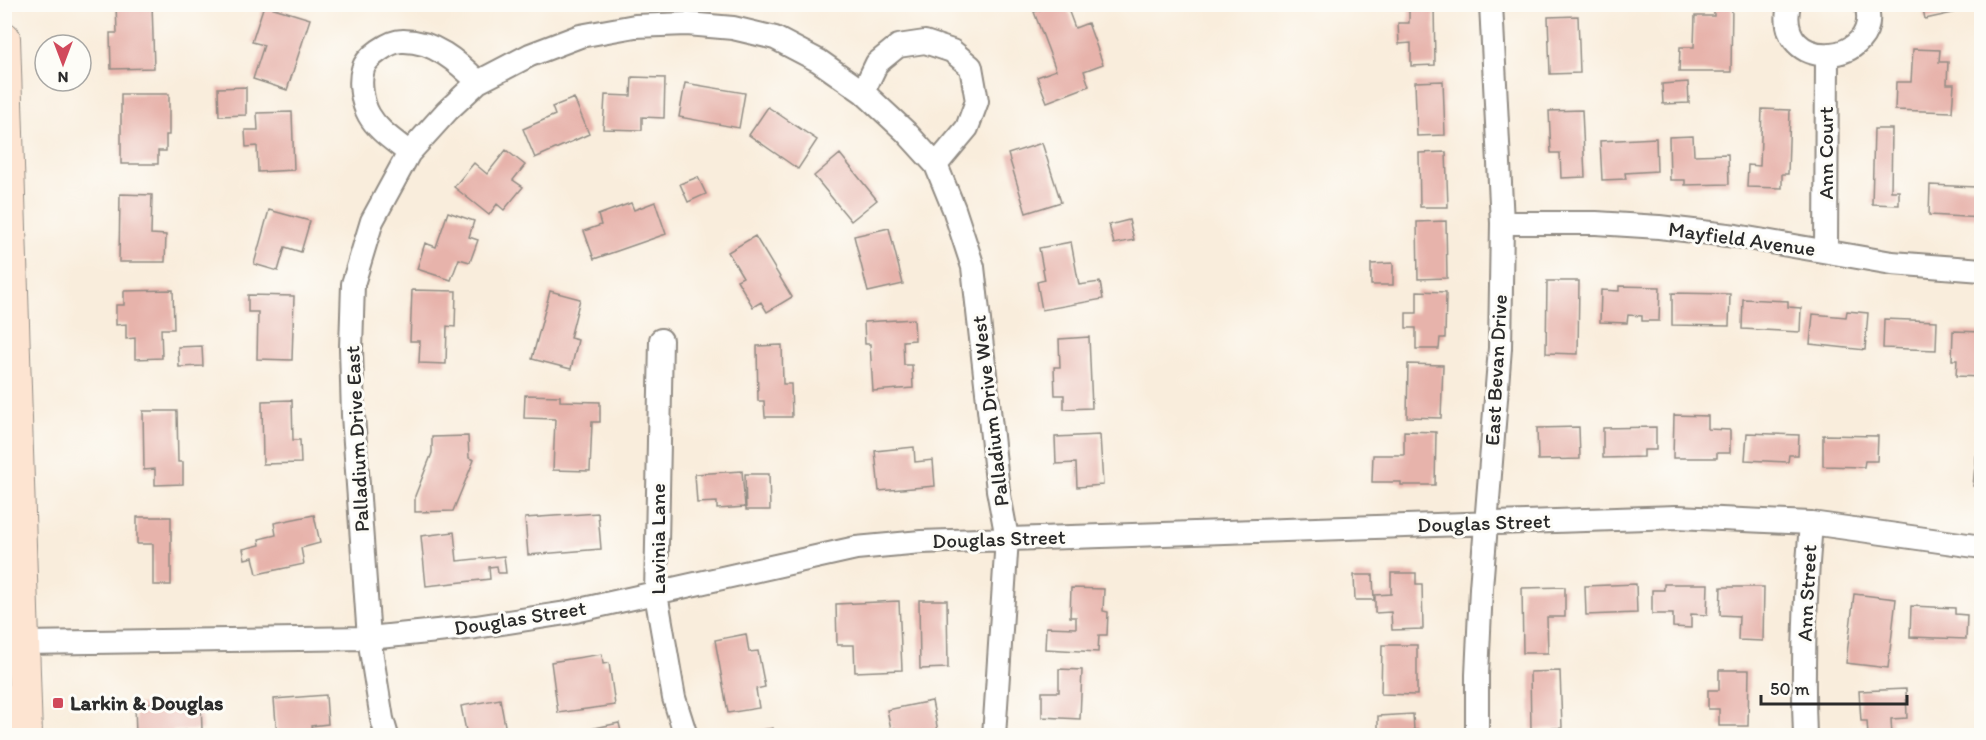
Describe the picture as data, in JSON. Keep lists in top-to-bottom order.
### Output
{
  "streets": {
    "street": [
      "Ann Court",
      "Mayfield Avenue",
      "East Bevan Drive",
      "Palladium Drive West",
      "Palladium Drive East",
      "Douglas Street",
      "Lavinia Lane",
      "Ann Street"
    ]
  },
  "crossings": [
    ["Ann Court", "Mayfield Avenue"],
    ["Mayfield Avenue", "East Bevan Drive"],
    ["East Bevan Drive", "Douglas Street"],
    ["Palladium Drive West", "Palladium Drive East"],
    ["Palladium Drive West", "Douglas Street"],
    ["Palladium Drive East", "Douglas Street"],
    ["Douglas Street", "Lavinia Lane"],
    ["Douglas Street", "Ann Street"]
  ],
  "places": {
    "transit": ["Larkin & Douglas"]
  },
  "scale_bar": "50 m",
  "north": "bottom"
}
